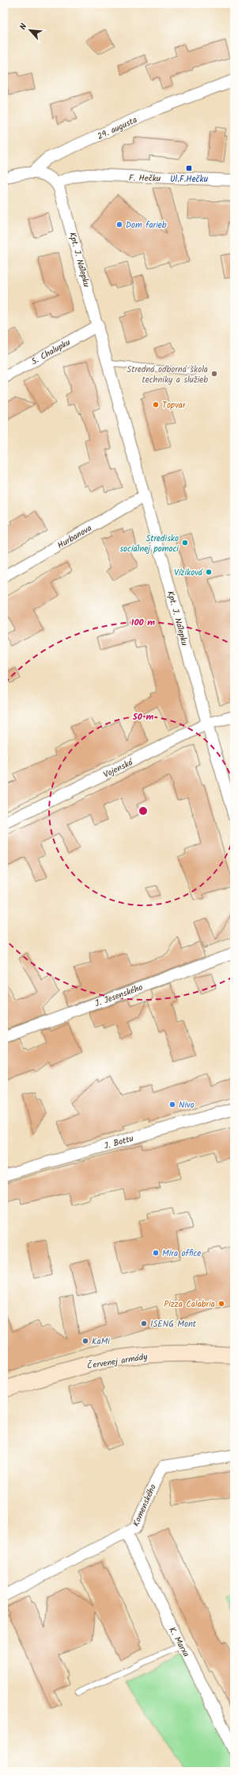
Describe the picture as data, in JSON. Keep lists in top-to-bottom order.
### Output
{
  "streets": {
    "street": [
      "29. augusta",
      "F. Hečku",
      "Kpt. J. Nálepku",
      "S. Chalupku",
      "Hurbanova",
      "Vojenská",
      "J. Jesenského",
      "J. Bottu",
      "Červenej armády",
      "Komenského",
      "K. Marxa"
    ]
  },
  "crossings": [
    ["F. Hečku", "Kpt. J. Nálepku"],
    ["Kpt. J. Nálepku", "S. Chalupku"],
    ["Kpt. J. Nálepku", "Hurbanova"],
    ["Kpt. J. Nálepku", "Vojenská"],
    ["Komenského", "K. Marxa"]
  ],
  "places": {
    "transit": ["Ul.F.Hečku"],
    "other": [
      "Dom farieb",
      "Stredná odborná škola techniky a služieb",
      "Topvar",
      "Stredisko sociálnej pomoci",
      "Víziková",
      "Nivo",
      "Mira office",
      "Pizza Calabria",
      "ISENG Mont",
      "KaMi"
    ]
  },
  "north": "top left",
  "rings": ["100 m", "50 m"]
}
